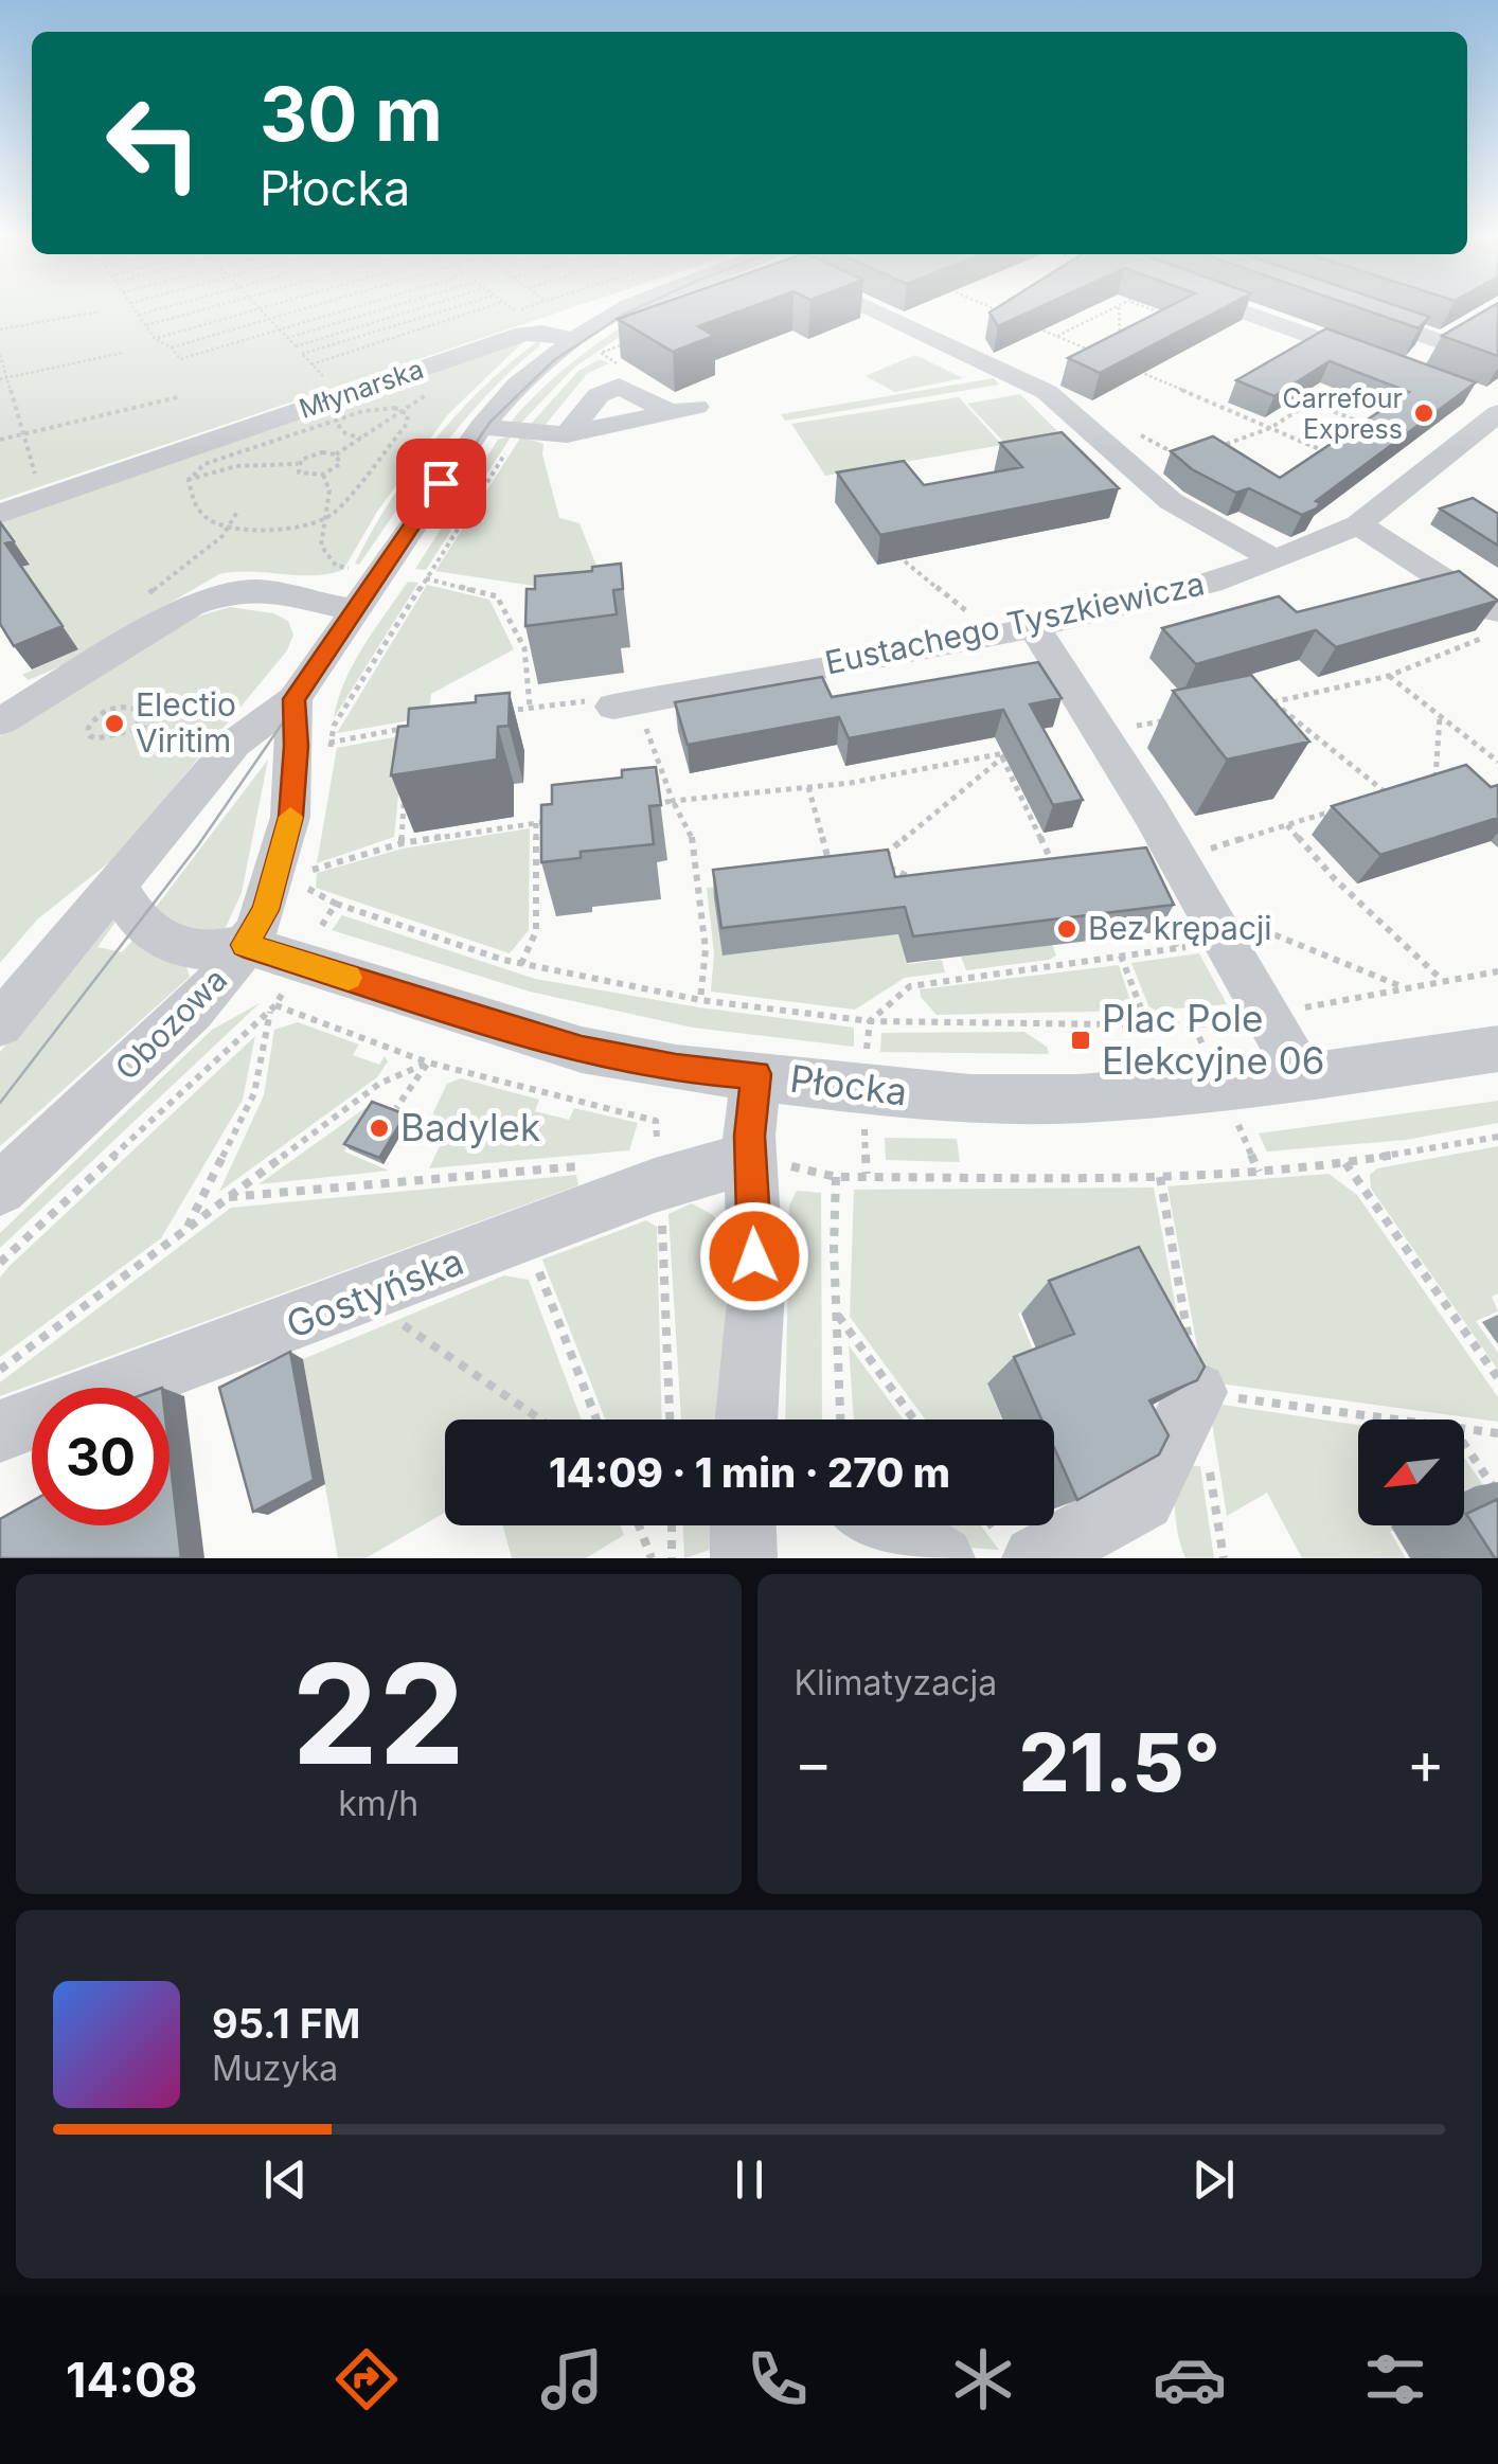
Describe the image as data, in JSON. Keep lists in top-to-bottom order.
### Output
{
  "streets": {
    "street": [
      "Młynarska",
      "Eustachego Tyszkiewicza",
      "Obozowa",
      "Płocka",
      "Gostyńska"
    ]
  },
  "crossings": [
    ["Obozowa", "Płocka"]
  ],
  "places": {
    "other": [
      "Carrefour Express",
      "Electio Viritim",
      "Bez krępacji",
      "Badylek"
    ],
    "transit": ["Plac Pole Elekcyjne 06"]
  },
  "north": "bottom left",
  "page": {
    "turn": ["30 m", "Płocka"],
    "limit": "30",
    "trip": "14:09 · 1 min · 270 m",
    "tile": [
      ["22", "km/h"],
      "Klimatyzacja"
    ],
    "heat": ["−", "21.5°", "+"],
    "song": ["95.1 FM", "Muzyka"],
    "tabs": "14:08"
  }
}
